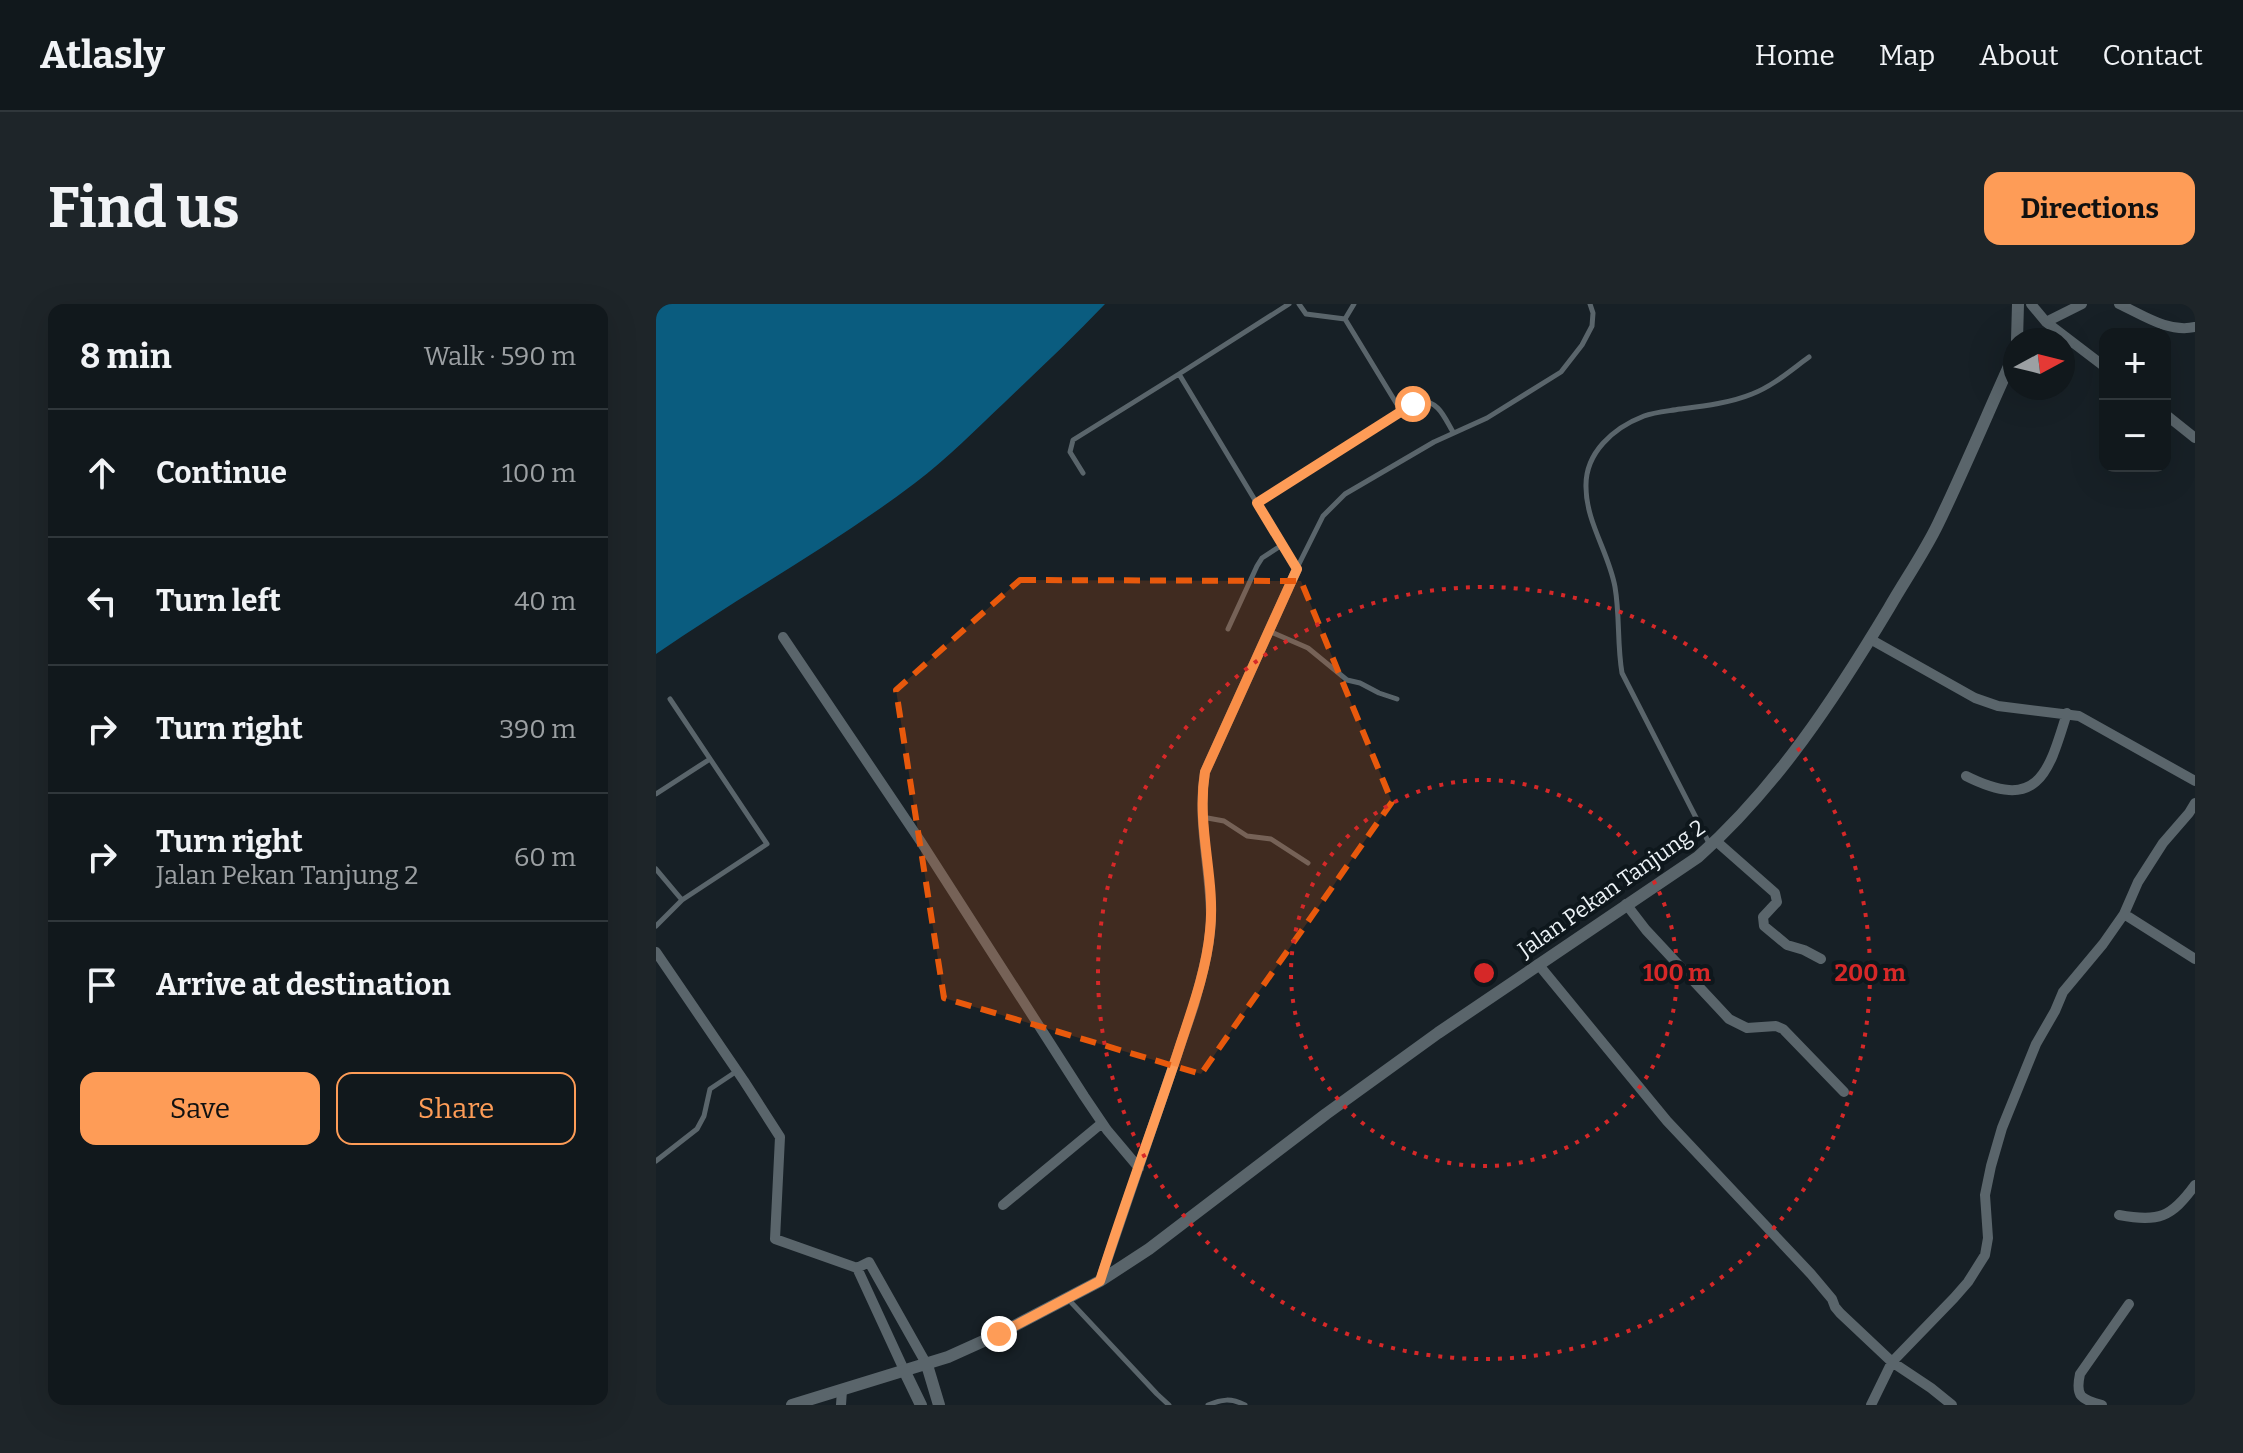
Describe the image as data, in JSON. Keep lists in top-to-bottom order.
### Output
{
  "streets": {
    "street": ["Jalan Pekan Tanjung 2"]
  },
  "north": "right",
  "page": {
    "header": "Atlasly",
    "nav": [
      "Home",
      "Map",
      "About",
      "Contact"
    ],
    "buttons": [
      "Directions",
      ["Save", "Share"]
    ],
    "title": "Find us",
    "heading": ["8 min", "Walk · 590 m"],
    "map_buttons": ["+", "−"],
    "list": [
      ["Continue", "100 m"],
      ["Turn left", "40 m"],
      ["Turn right", "390 m"],
      ["Turn right", "Jalan Pekan Tanjung 2", "60 m"],
      "Arrive at destination"
    ]
  },
  "rings": ["100 m", "200 m"]
}
